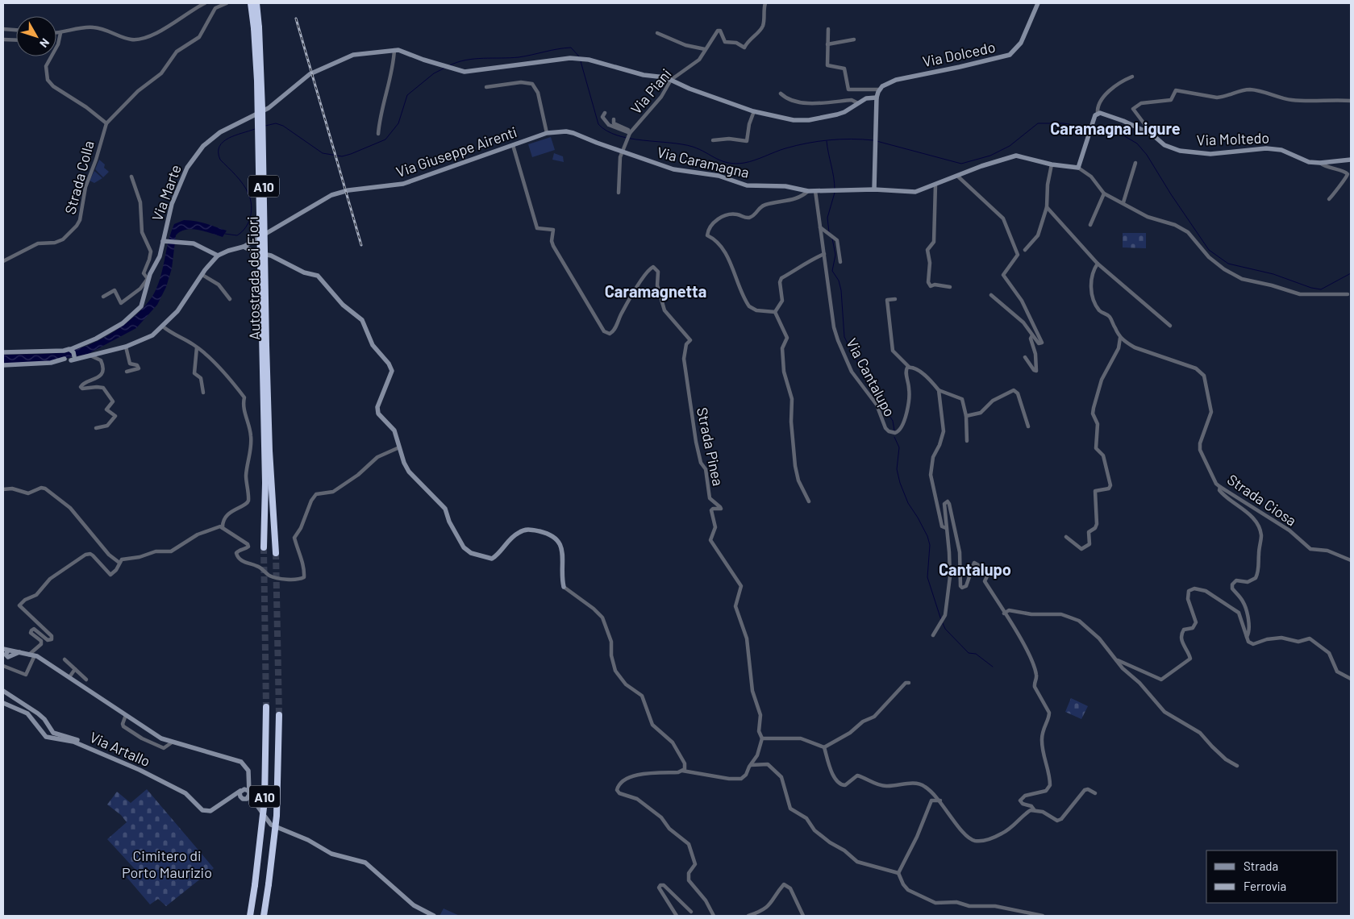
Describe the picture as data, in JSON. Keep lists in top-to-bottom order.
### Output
{
  "streets": {
    "highway": ["A10", "Autostrada dei Fiori"],
    "street": [
      "Via Dolcedo",
      "Via Piani",
      "Via Moltedo",
      "Via Giuseppe Airenti",
      "Via Caramagna",
      "Strada Colla",
      "Via Marte",
      "Via Cantalupo",
      "Strada Pinea",
      "Strada Ciosa",
      "Via Artallo"
    ]
  },
  "crossings": [
    ["Via Piani", "Via Caramagna"],
    ["Via Giuseppe Airenti", "Via Caramagna"],
    ["Via Giuseppe Airenti", "Via Marte"],
    ["Via Giuseppe Airenti", "Strada Pinea"],
    ["Via Caramagna", "Via Cantalupo"]
  ],
  "districts": ["Caramagna Ligure", "Caramagnetta", "Cantalupo"],
  "parks": ["Cimitero di Porto Maurizio"],
  "legend": ["Strada", "Ferrovia"],
  "north": "bottom right"
}
